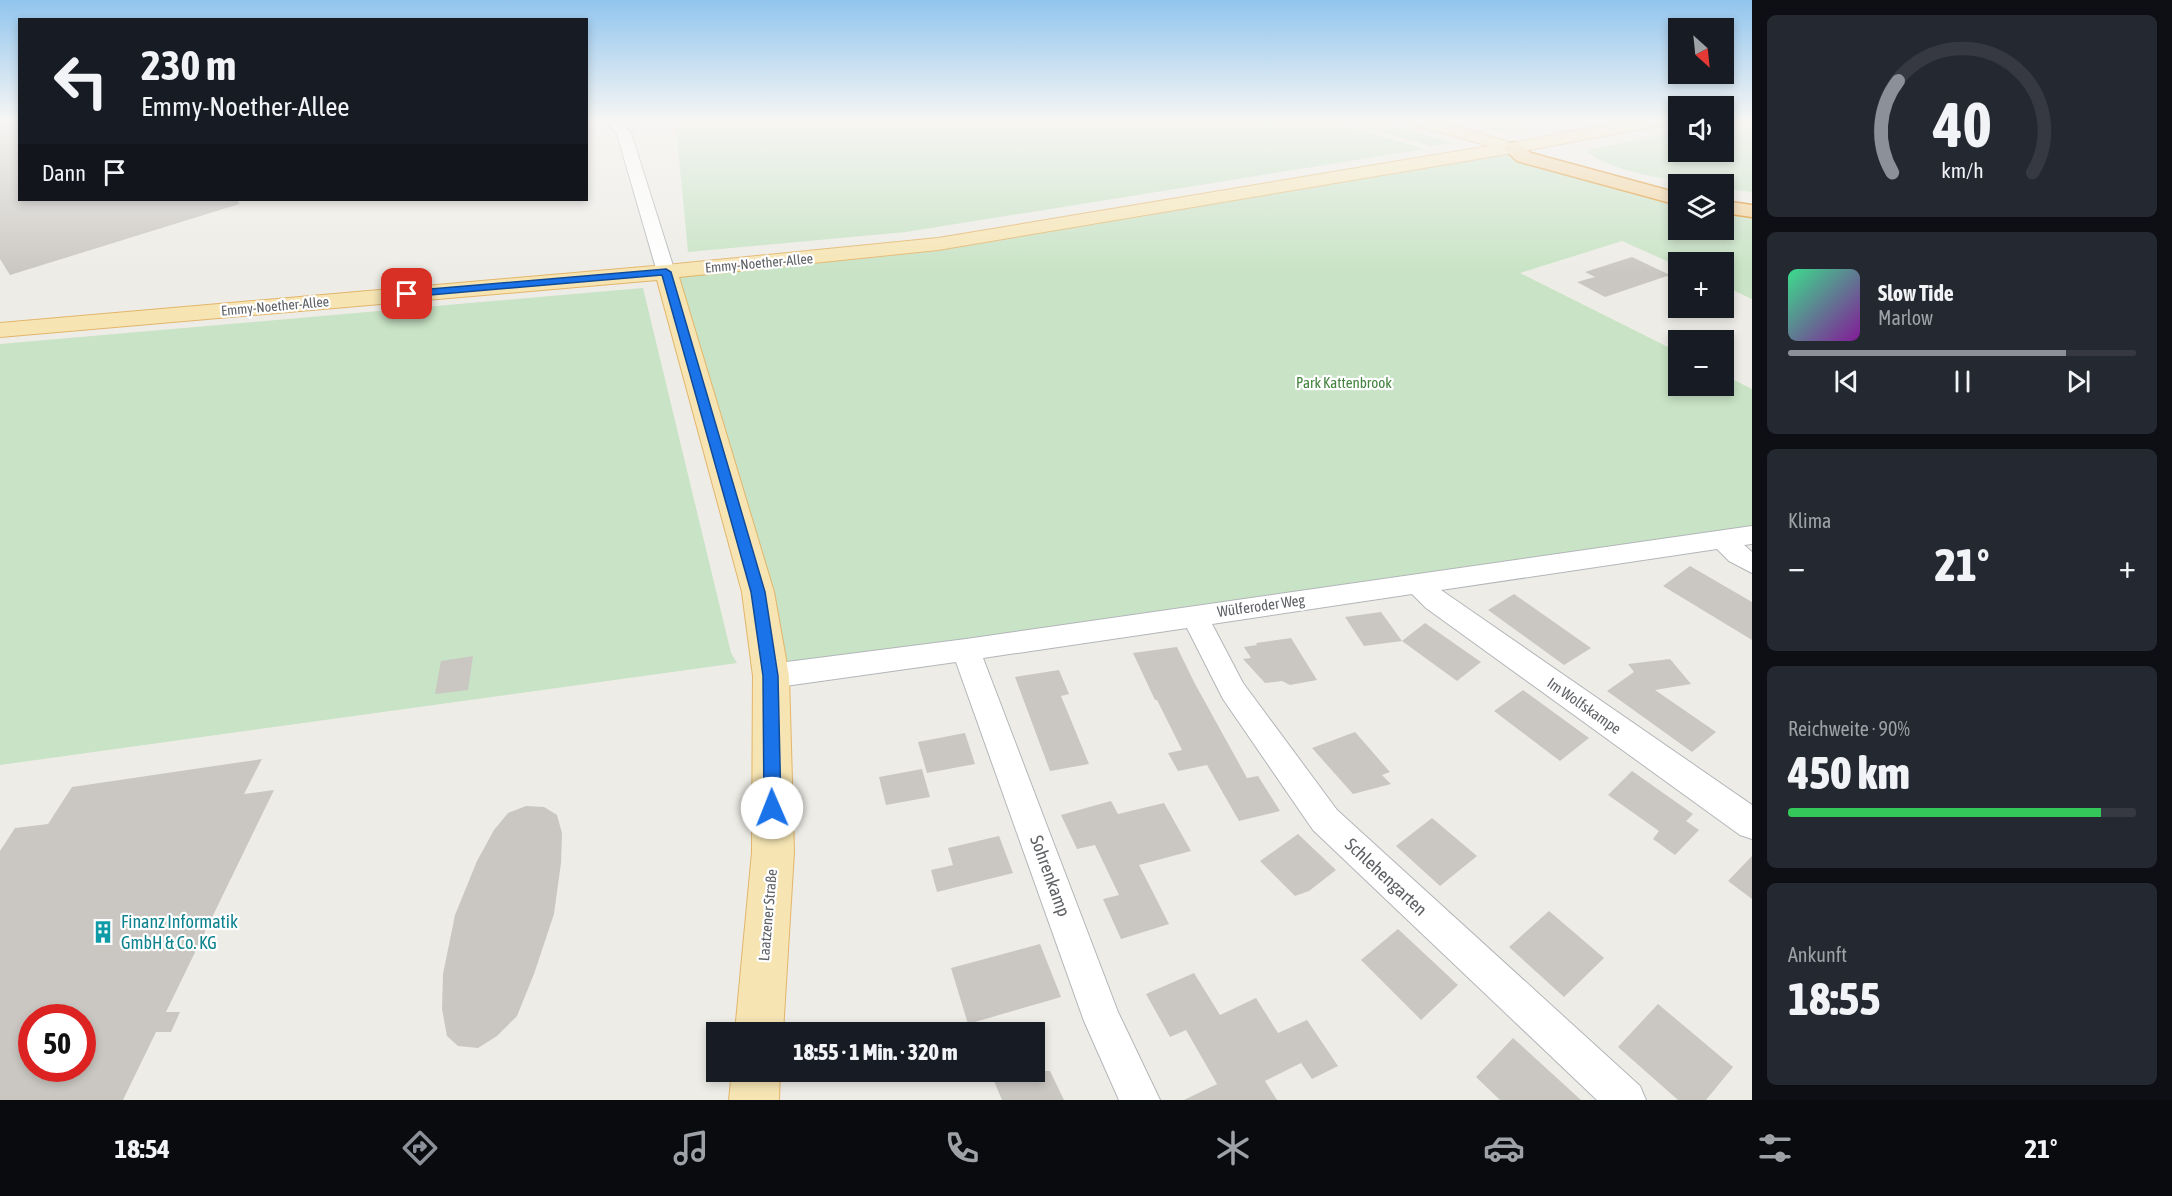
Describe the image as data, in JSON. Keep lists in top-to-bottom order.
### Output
{
  "streets": {
    "main road": ["Emmy-Noether-Allee", "Laatzener Straße"],
    "street": [
      "Wülferoder Weg",
      "Im Wolfskampe",
      "Sohrenkamp",
      "Schlehengarten"
    ]
  },
  "crossings": [
    ["Emmy-Noether-Allee", "Laatzener Straße"],
    ["Wülferoder Weg", "Im Wolfskampe"],
    ["Wülferoder Weg", "Sohrenkamp"],
    ["Wülferoder Weg", "Schlehengarten"],
    ["Wülferoder Weg", "Laatzener Straße"]
  ],
  "parks": ["Park Kattenbrook"],
  "places": {
    "building": ["Finanz Informatik GmbH & Co. KG"]
  },
  "north": "bottom right",
  "page": {
    "map_buttons": ["+", "−"],
    "turn": ["230 m", "Emmy-Noether-Allee"],
    "then": "Dann",
    "song": ["Slow Tide", "Marlow"],
    "tile": [
      "Klima",
      ["Reichweite · 90%", "450 km"],
      ["Ankunft", "18:55"]
    ],
    "heat": ["−", "21°", "+"],
    "limit": "50",
    "trip": "18:55 · 1 Min. · 320 m",
    "tabs": ["18:54", "21°"],
    "gauge": ["40", "km/h"]
  }
}
